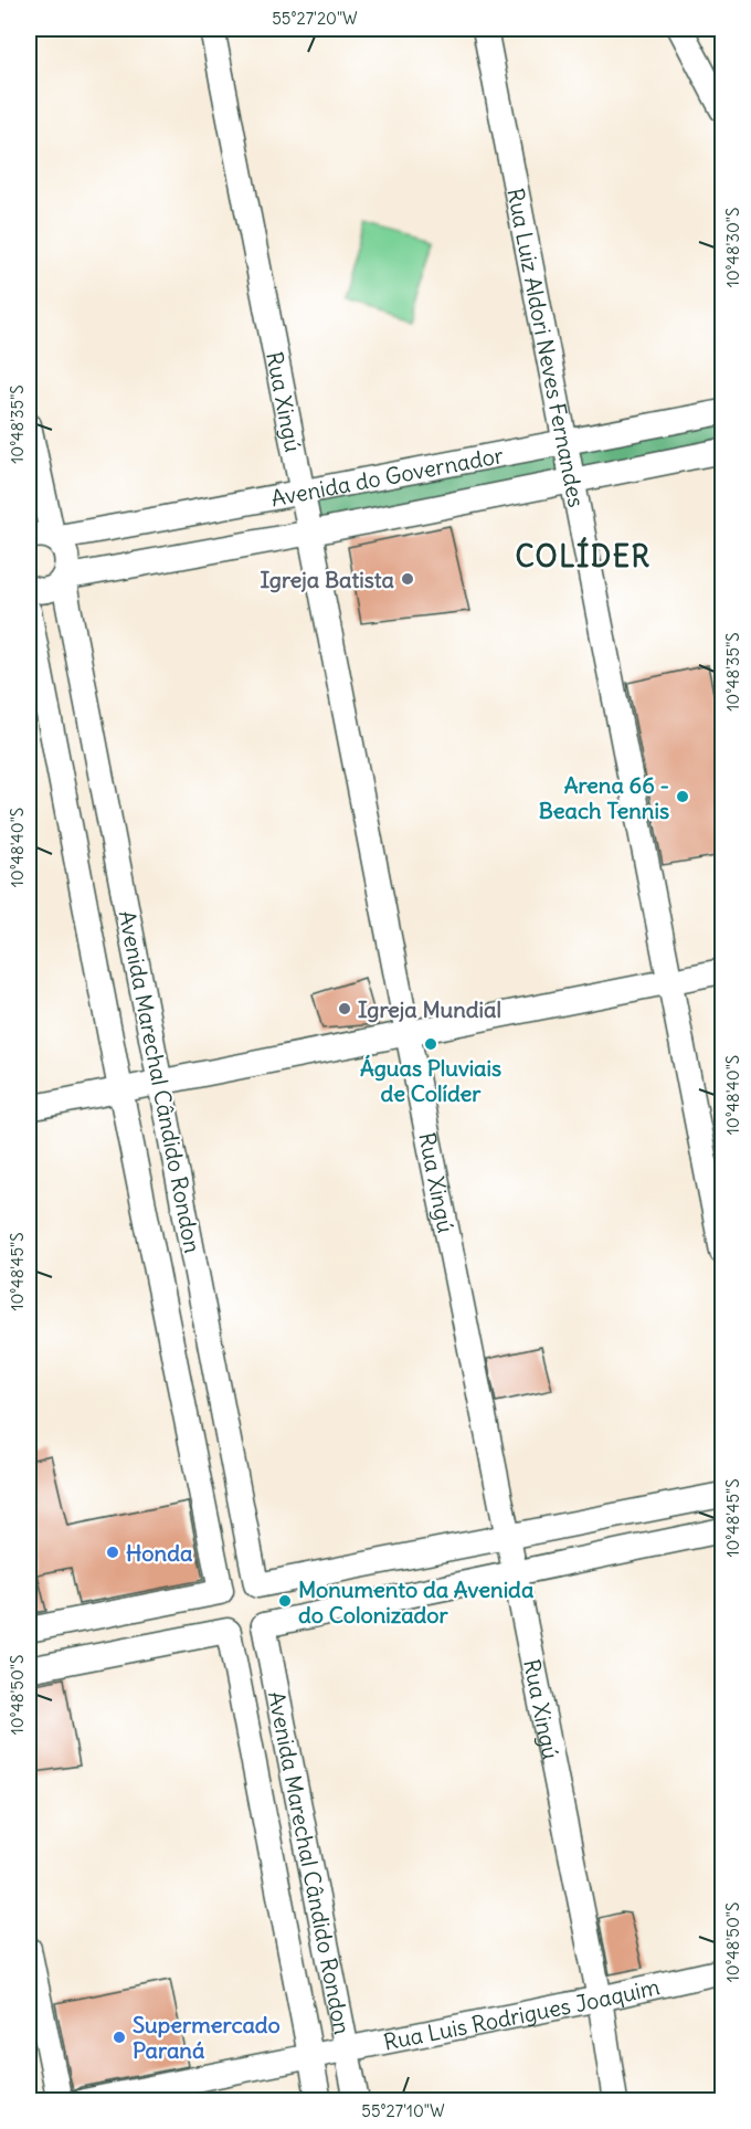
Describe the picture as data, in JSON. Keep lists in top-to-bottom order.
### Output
{
  "streets": {
    "street": [
      "Rua Luiz Aldori Neves Fernandes",
      "Rua Xingú",
      "Avenida do Governador",
      "Avenida Marechal Cândido Rondon",
      "Rua Luis Rodrigues Joaquim"
    ]
  },
  "crossings": [
    ["Rua Luiz Aldori Neves Fernandes", "Avenida do Governador"],
    ["Rua Xingú", "Avenida do Governador"],
    ["Rua Xingú", "Rua Luis Rodrigues Joaquim"],
    ["Avenida do Governador", "Avenida Marechal Cândido Rondon"],
    ["Avenida Marechal Cândido Rondon", "Rua Luis Rodrigues Joaquim"]
  ],
  "districts": ["COLÍDER"],
  "places": [
    "Igreja Batista",
    "Arena 66 - Beach Tennis",
    "Igreja Mundial",
    "Águas Pluviais de Colíder",
    "Honda",
    "Monumento da Avenida do Colonizador",
    "Supermercado Paraná"
  ],
  "coordinates": [
    "55°27'20\"W",
    "10°48'30\"S",
    "10°48'35\"S",
    "10°48'40\"S",
    "10°48'45\"S",
    "10°48'50\"S",
    "55°27'10\"W"
  ]
}
